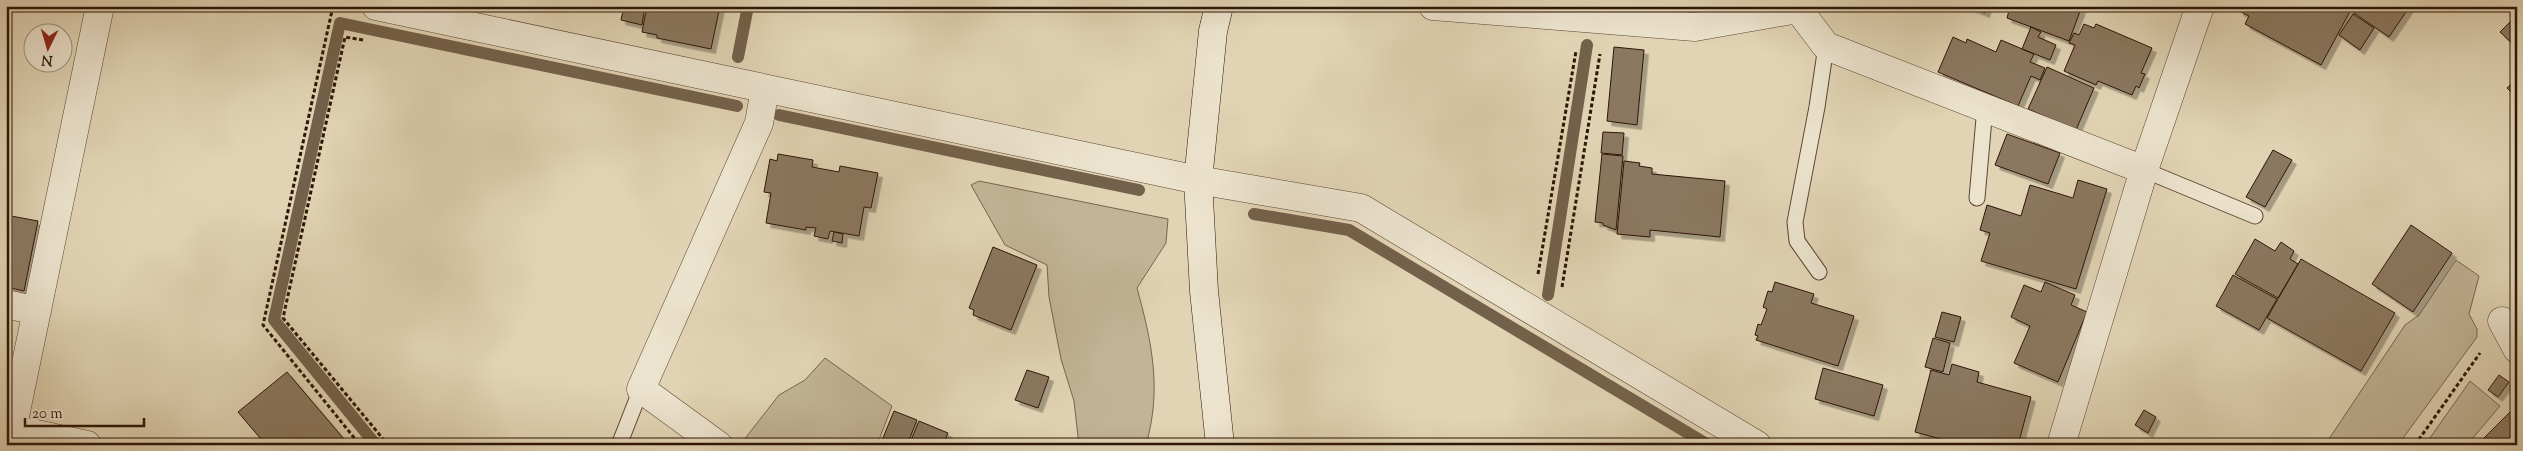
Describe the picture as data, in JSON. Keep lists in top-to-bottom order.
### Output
{
  "scale_bar": "20 m",
  "north": "bottom"
}
